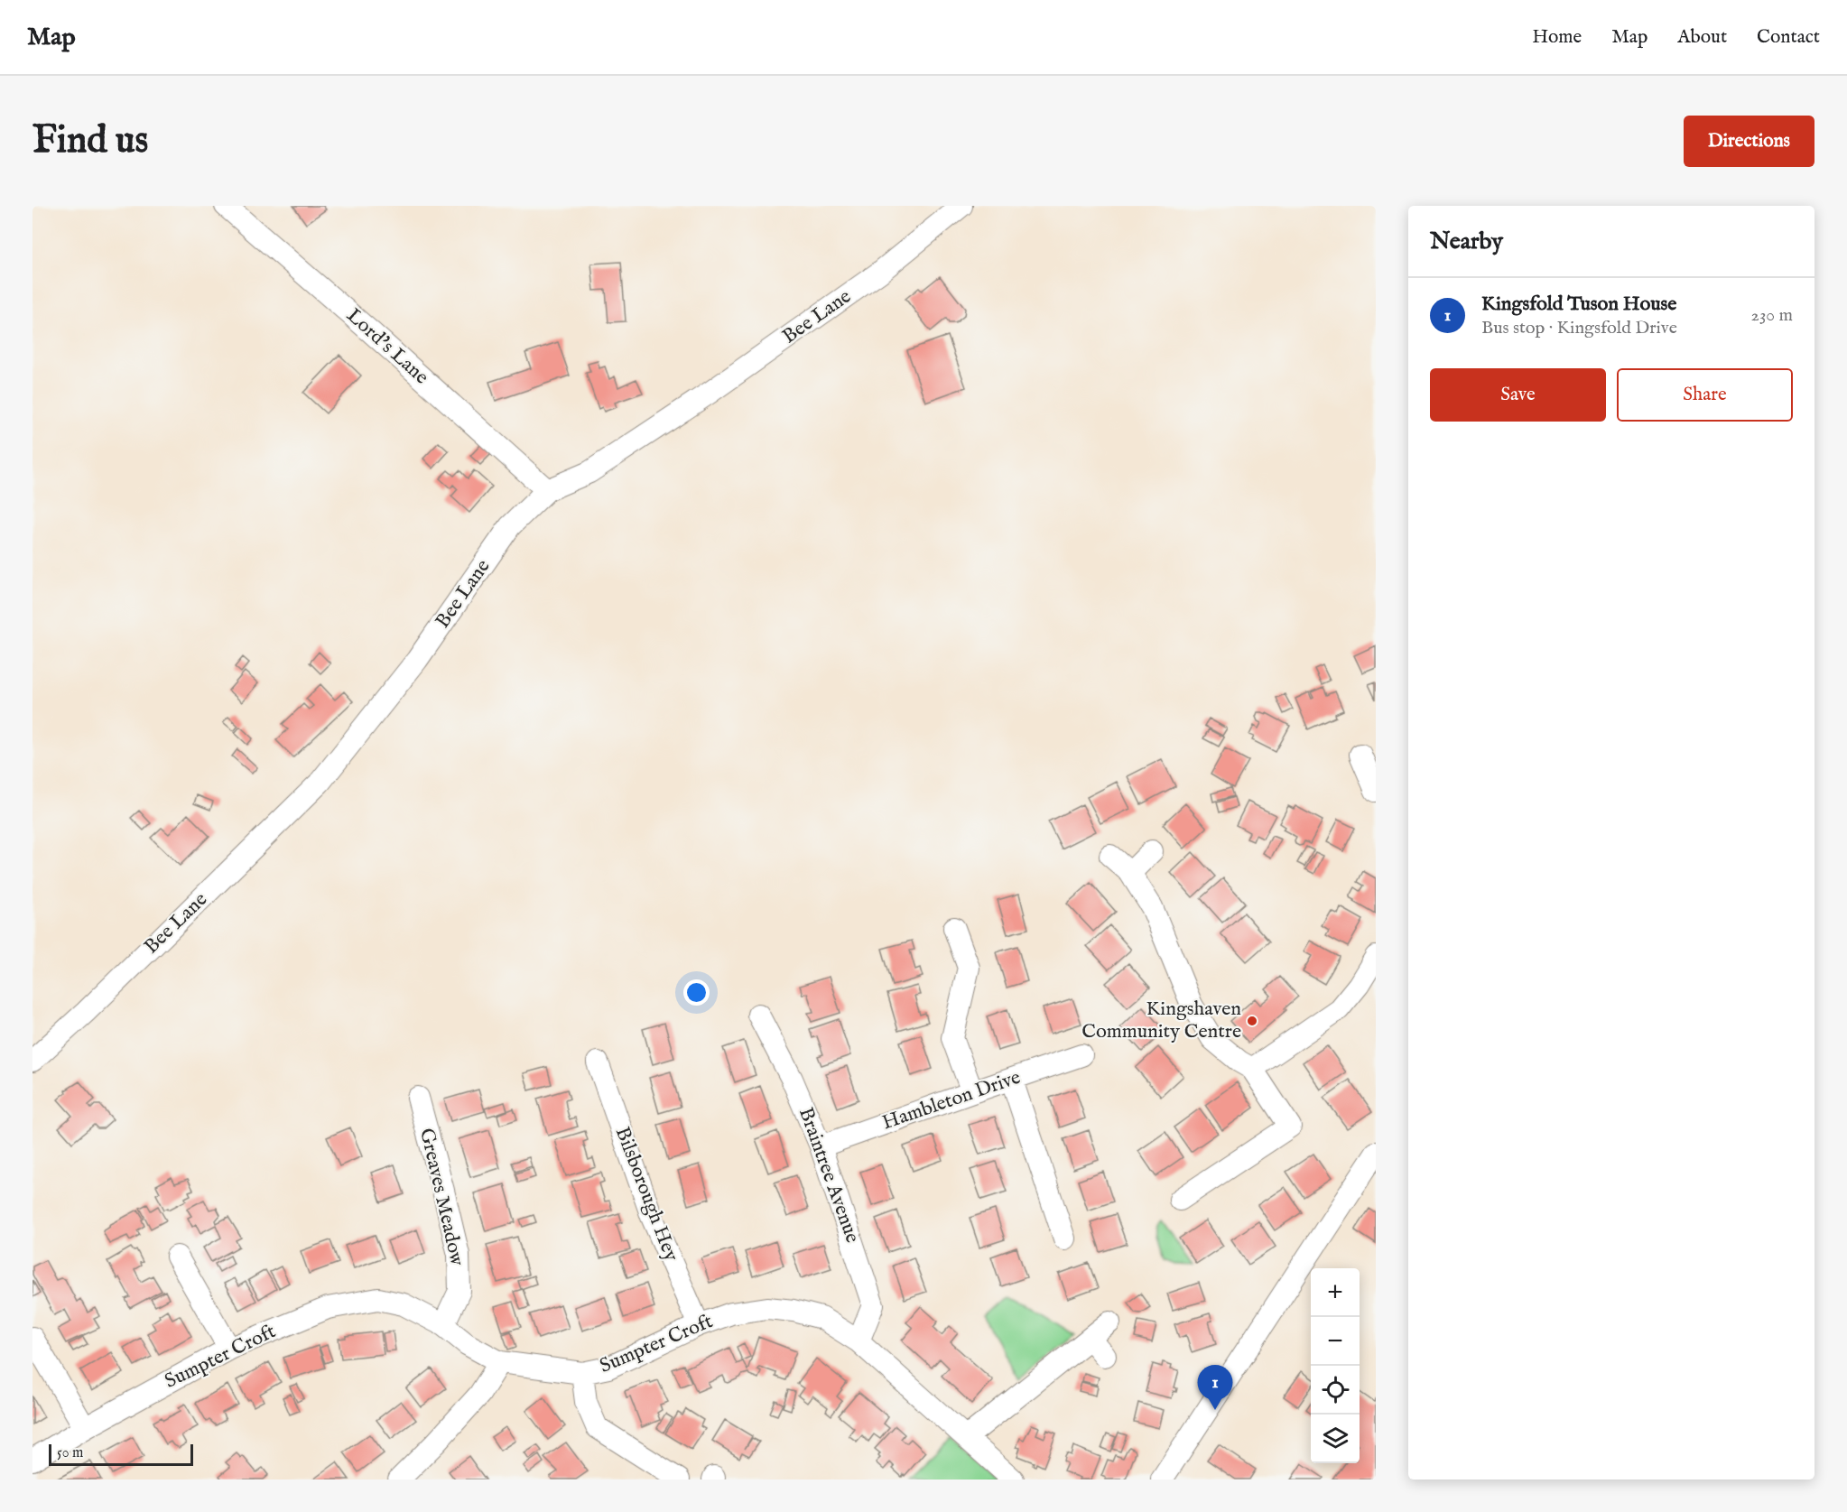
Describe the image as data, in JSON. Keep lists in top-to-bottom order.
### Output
{
  "streets": {
    "street": [
      "Bee Lane",
      "Lord's Lane",
      "Hambleton Drive",
      "Braintree Avenue",
      "Bilsborough Hey",
      "Greaves Meadow",
      "Sumpter Croft"
    ]
  },
  "crossings": [
    ["Bee Lane", "Lord's Lane"],
    ["Hambleton Drive", "Braintree Avenue"],
    ["Braintree Avenue", "Sumpter Croft"],
    ["Bilsborough Hey", "Sumpter Croft"],
    ["Greaves Meadow", "Sumpter Croft"]
  ],
  "places": ["Kingshaven Community Centre"],
  "scale_bar": "50 m",
  "page": {
    "header": "Map",
    "nav": [
      "Home",
      "Map",
      "About",
      "Contact"
    ],
    "buttons": [
      "Directions",
      ["Save", "Share"]
    ],
    "title": "Find us",
    "heading": "Nearby",
    "list": [
      {
        "mark": "1",
        "name": "Kingsfold Tuson House",
        "note": "Bus stop · Kingsfold Drive",
        "value": "230 m"
      }
    ],
    "map_buttons": ["+", "−"],
    "pins": "1",
    "scale": "50 m"
  }
}
